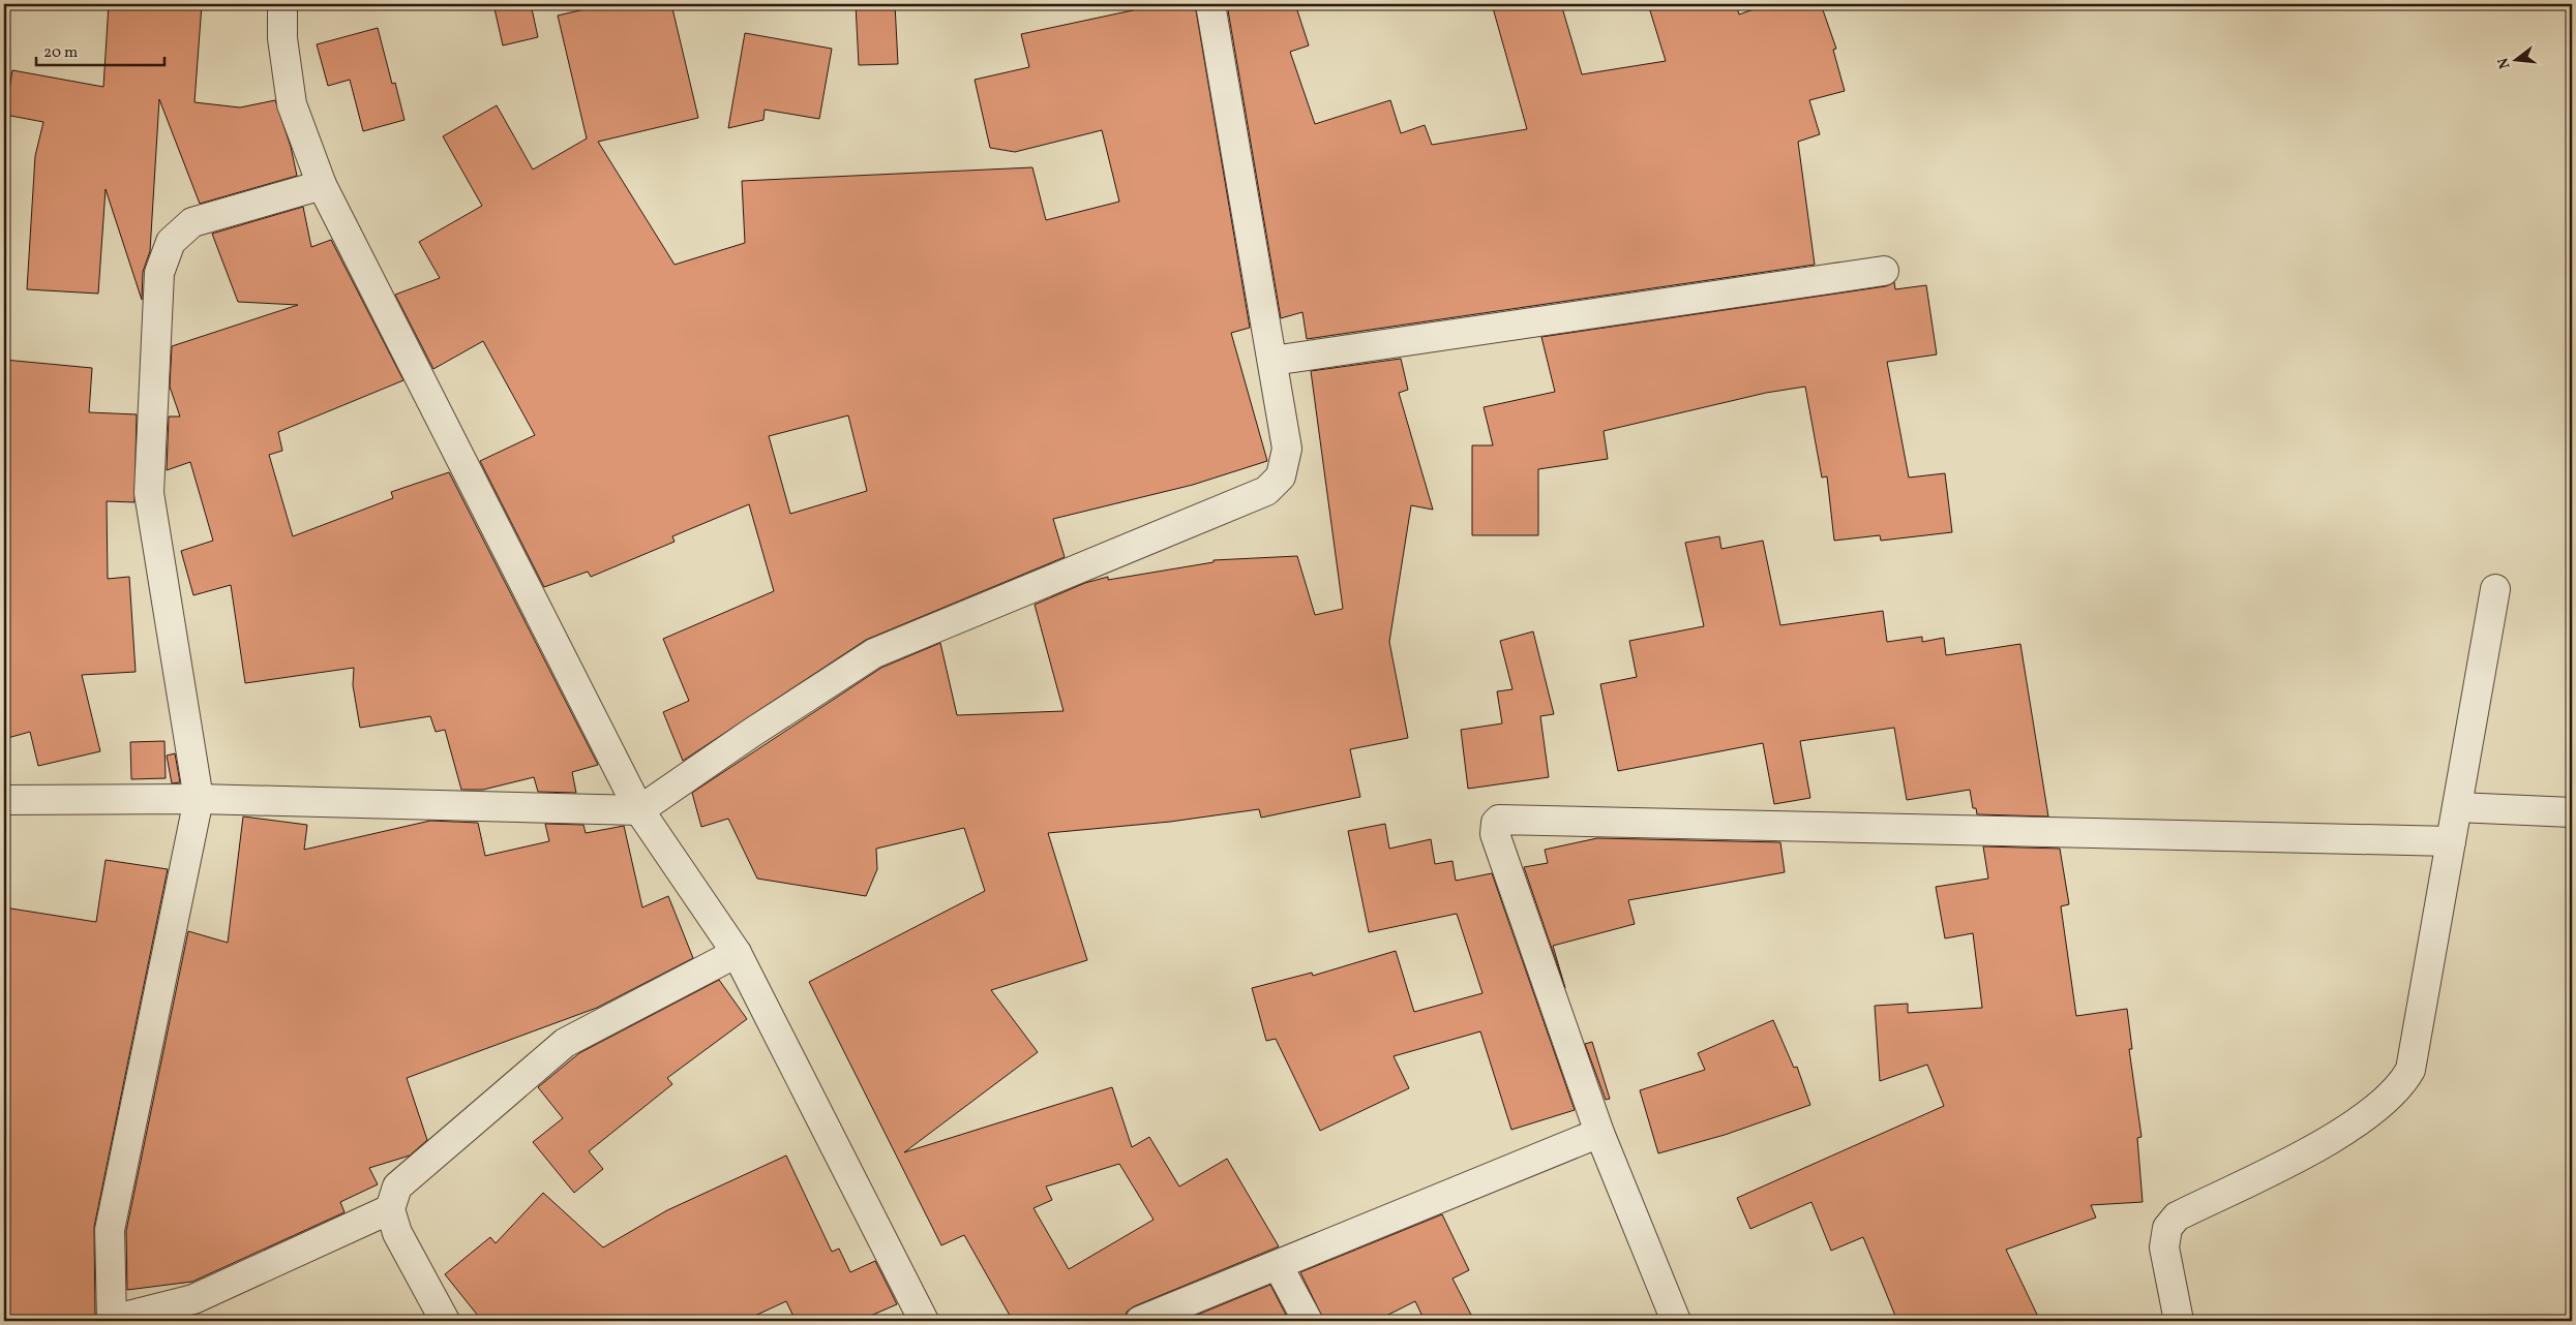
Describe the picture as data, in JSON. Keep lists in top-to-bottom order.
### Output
{
  "scale_bar": "20 m",
  "north": "left"
}
